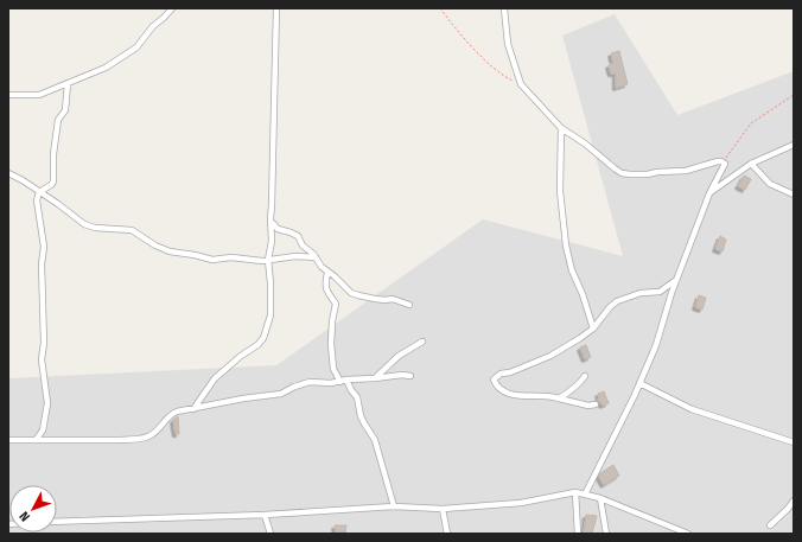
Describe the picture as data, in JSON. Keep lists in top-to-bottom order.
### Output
{
  "north": "bottom left"
}
